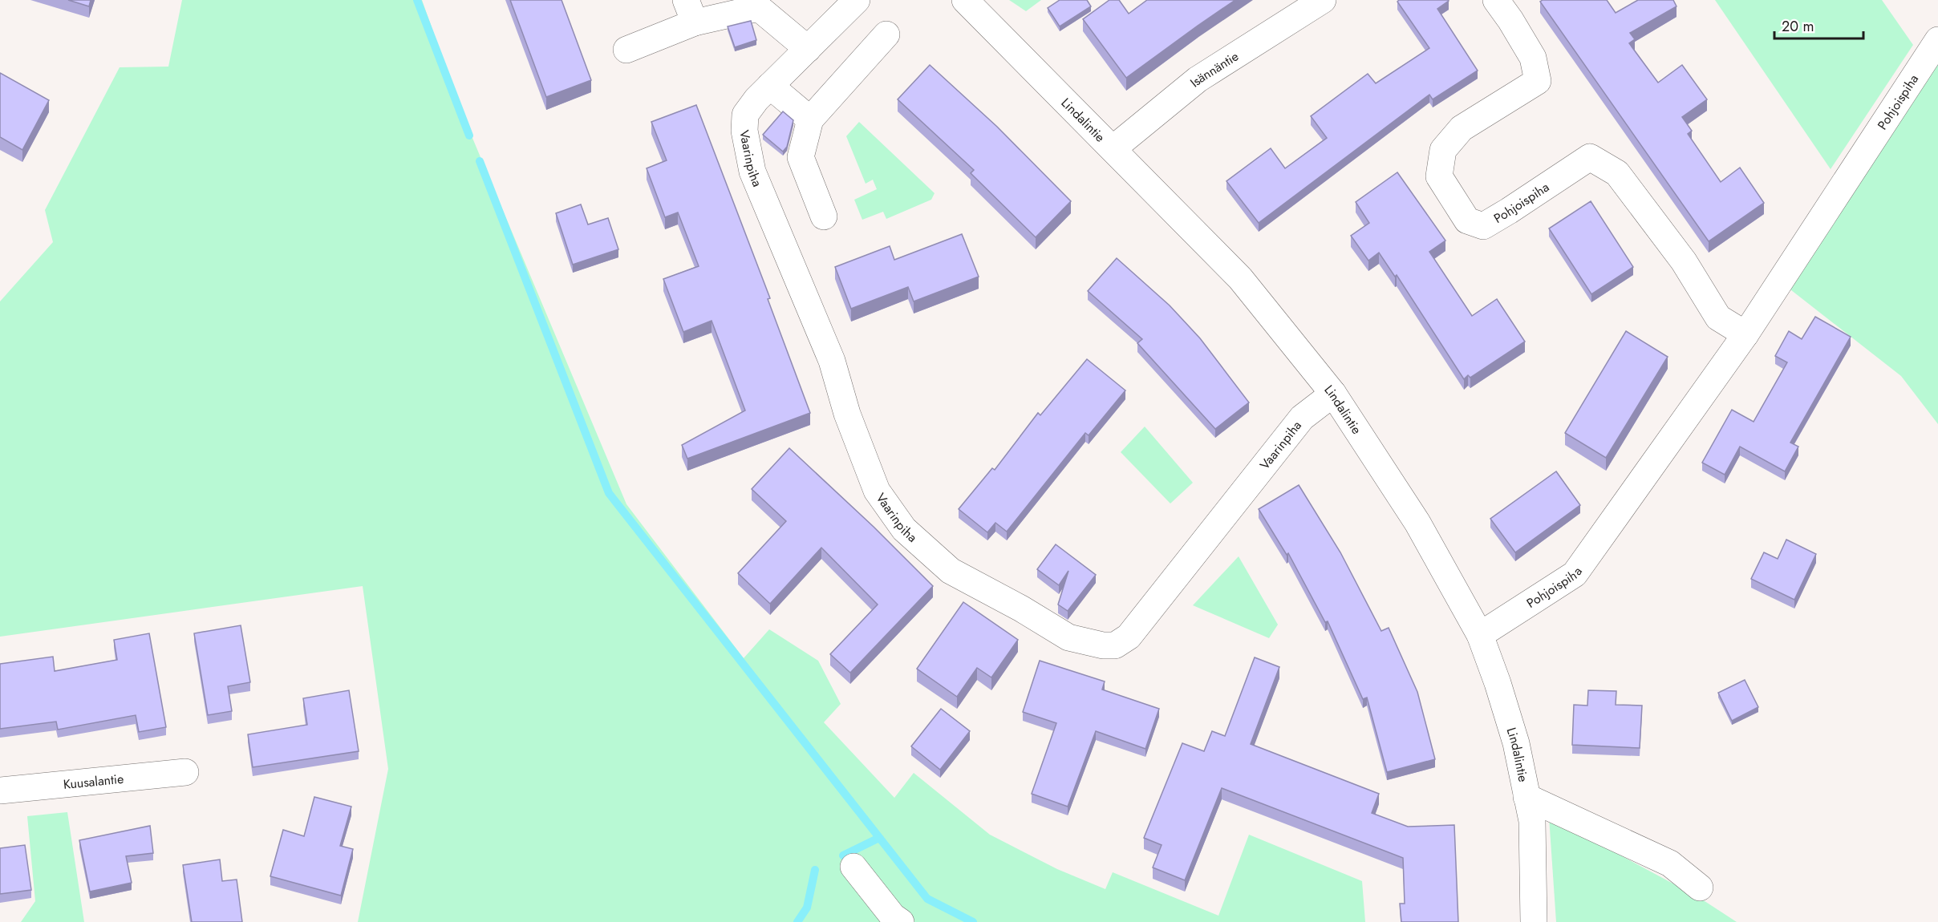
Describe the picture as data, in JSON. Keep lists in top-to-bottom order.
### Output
{
  "streets": {
    "street": [
      "Isännäntie",
      "Pohjoispiha",
      "Lindalintie",
      "Vaarinpiha",
      "Kuusalantie"
    ]
  },
  "crossings": [
    ["Isännäntie", "Lindalintie"],
    ["Pohjoispiha", "Lindalintie"],
    ["Lindalintie", "Vaarinpiha"]
  ],
  "scale_bar": "20 m"
}
